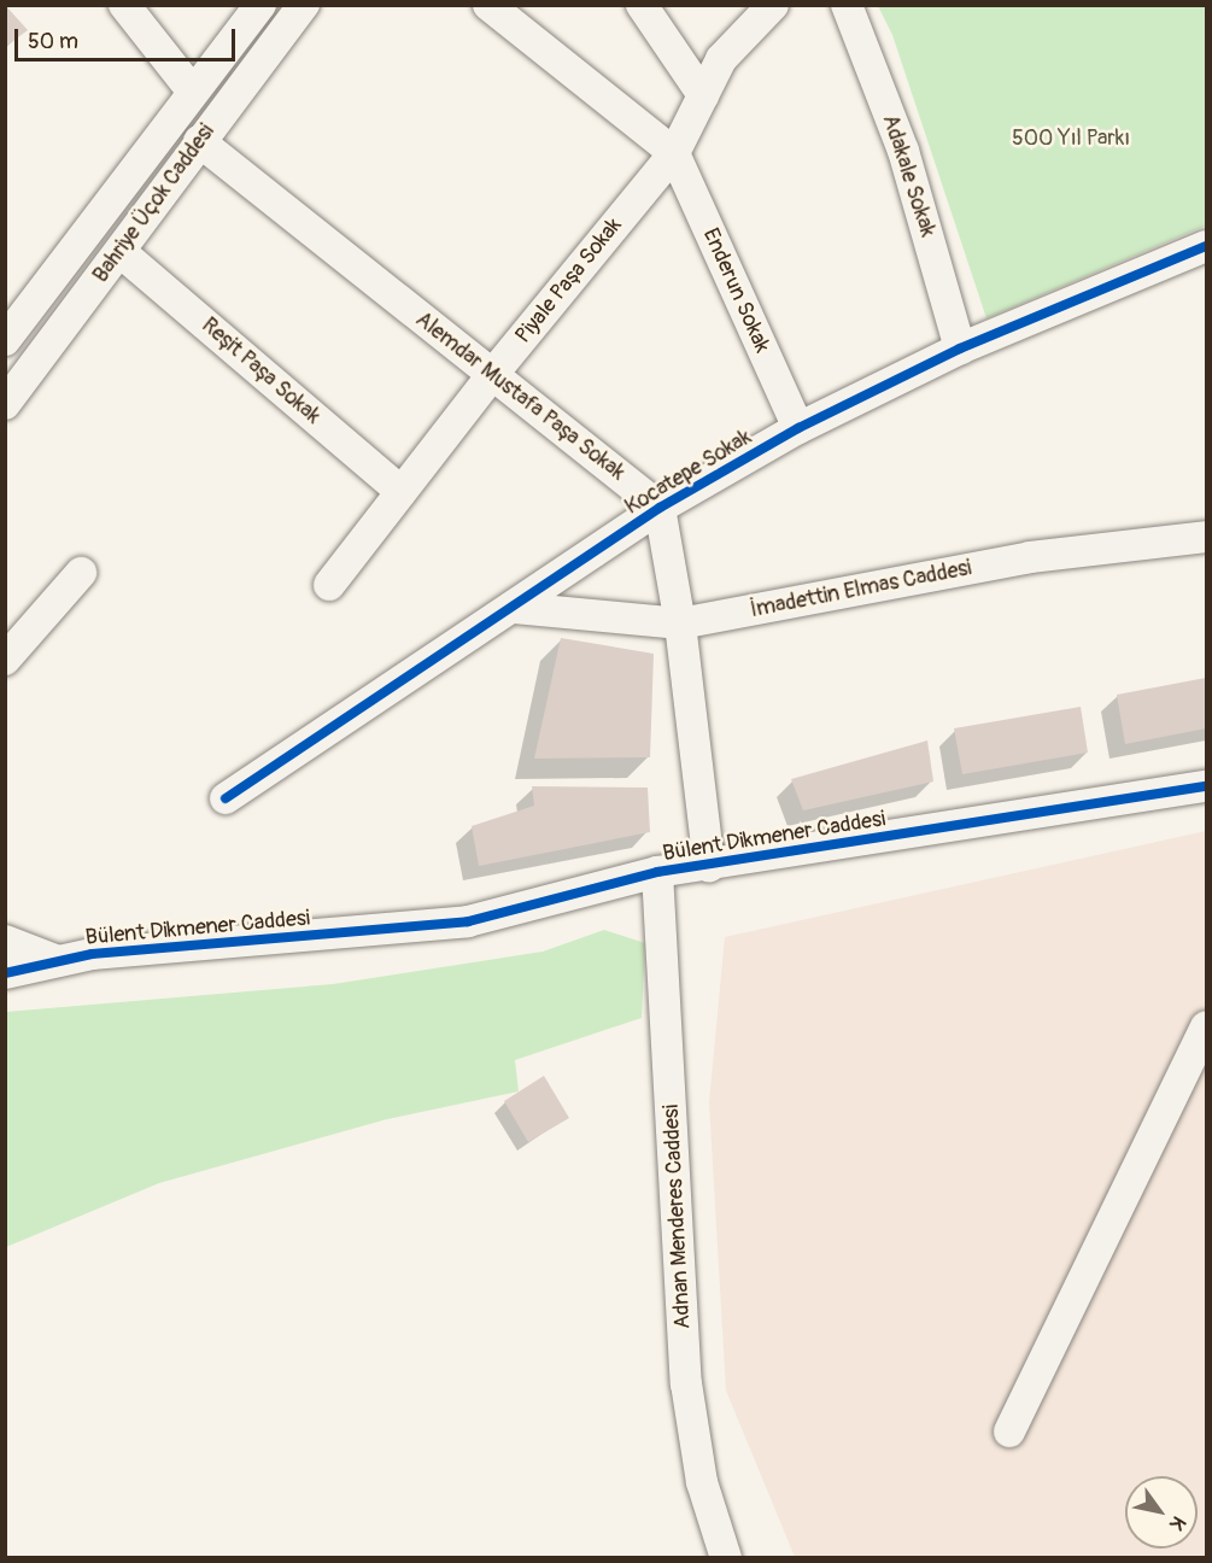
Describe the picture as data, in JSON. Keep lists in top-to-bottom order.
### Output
{
  "streets": {
    "street": [
      "Adakale Sokak",
      "Bahriye Üçok Caddesi",
      "Piyale Paşa Sokak",
      "Enderun Sokak",
      "Reşit Paşa Sokak",
      "Alemdar Mustafa Paşa Sokak",
      "Kocatepe Sokak",
      "İmadettin Elmas Caddesi",
      "Bülent Dikmener Caddesi",
      "Adnan Menderes Caddesi"
    ]
  },
  "crossings": [
    ["Adakale Sokak", "Kocatepe Sokak"],
    ["Bahriye Üçok Caddesi", "Reşit Paşa Sokak"],
    ["Bahriye Üçok Caddesi", "Alemdar Mustafa Paşa Sokak"],
    ["Piyale Paşa Sokak", "Enderun Sokak"],
    ["Piyale Paşa Sokak", "Reşit Paşa Sokak"],
    ["Piyale Paşa Sokak", "Alemdar Mustafa Paşa Sokak"],
    ["Enderun Sokak", "Kocatepe Sokak"],
    ["Alemdar Mustafa Paşa Sokak", "Kocatepe Sokak"],
    ["Kocatepe Sokak", "İmadettin Elmas Caddesi"],
    ["Bülent Dikmener Caddesi", "Adnan Menderes Caddesi"]
  ],
  "parks": ["500 Yıl Parkı"],
  "scale_bar": "50 m",
  "north": "bottom right"
}
